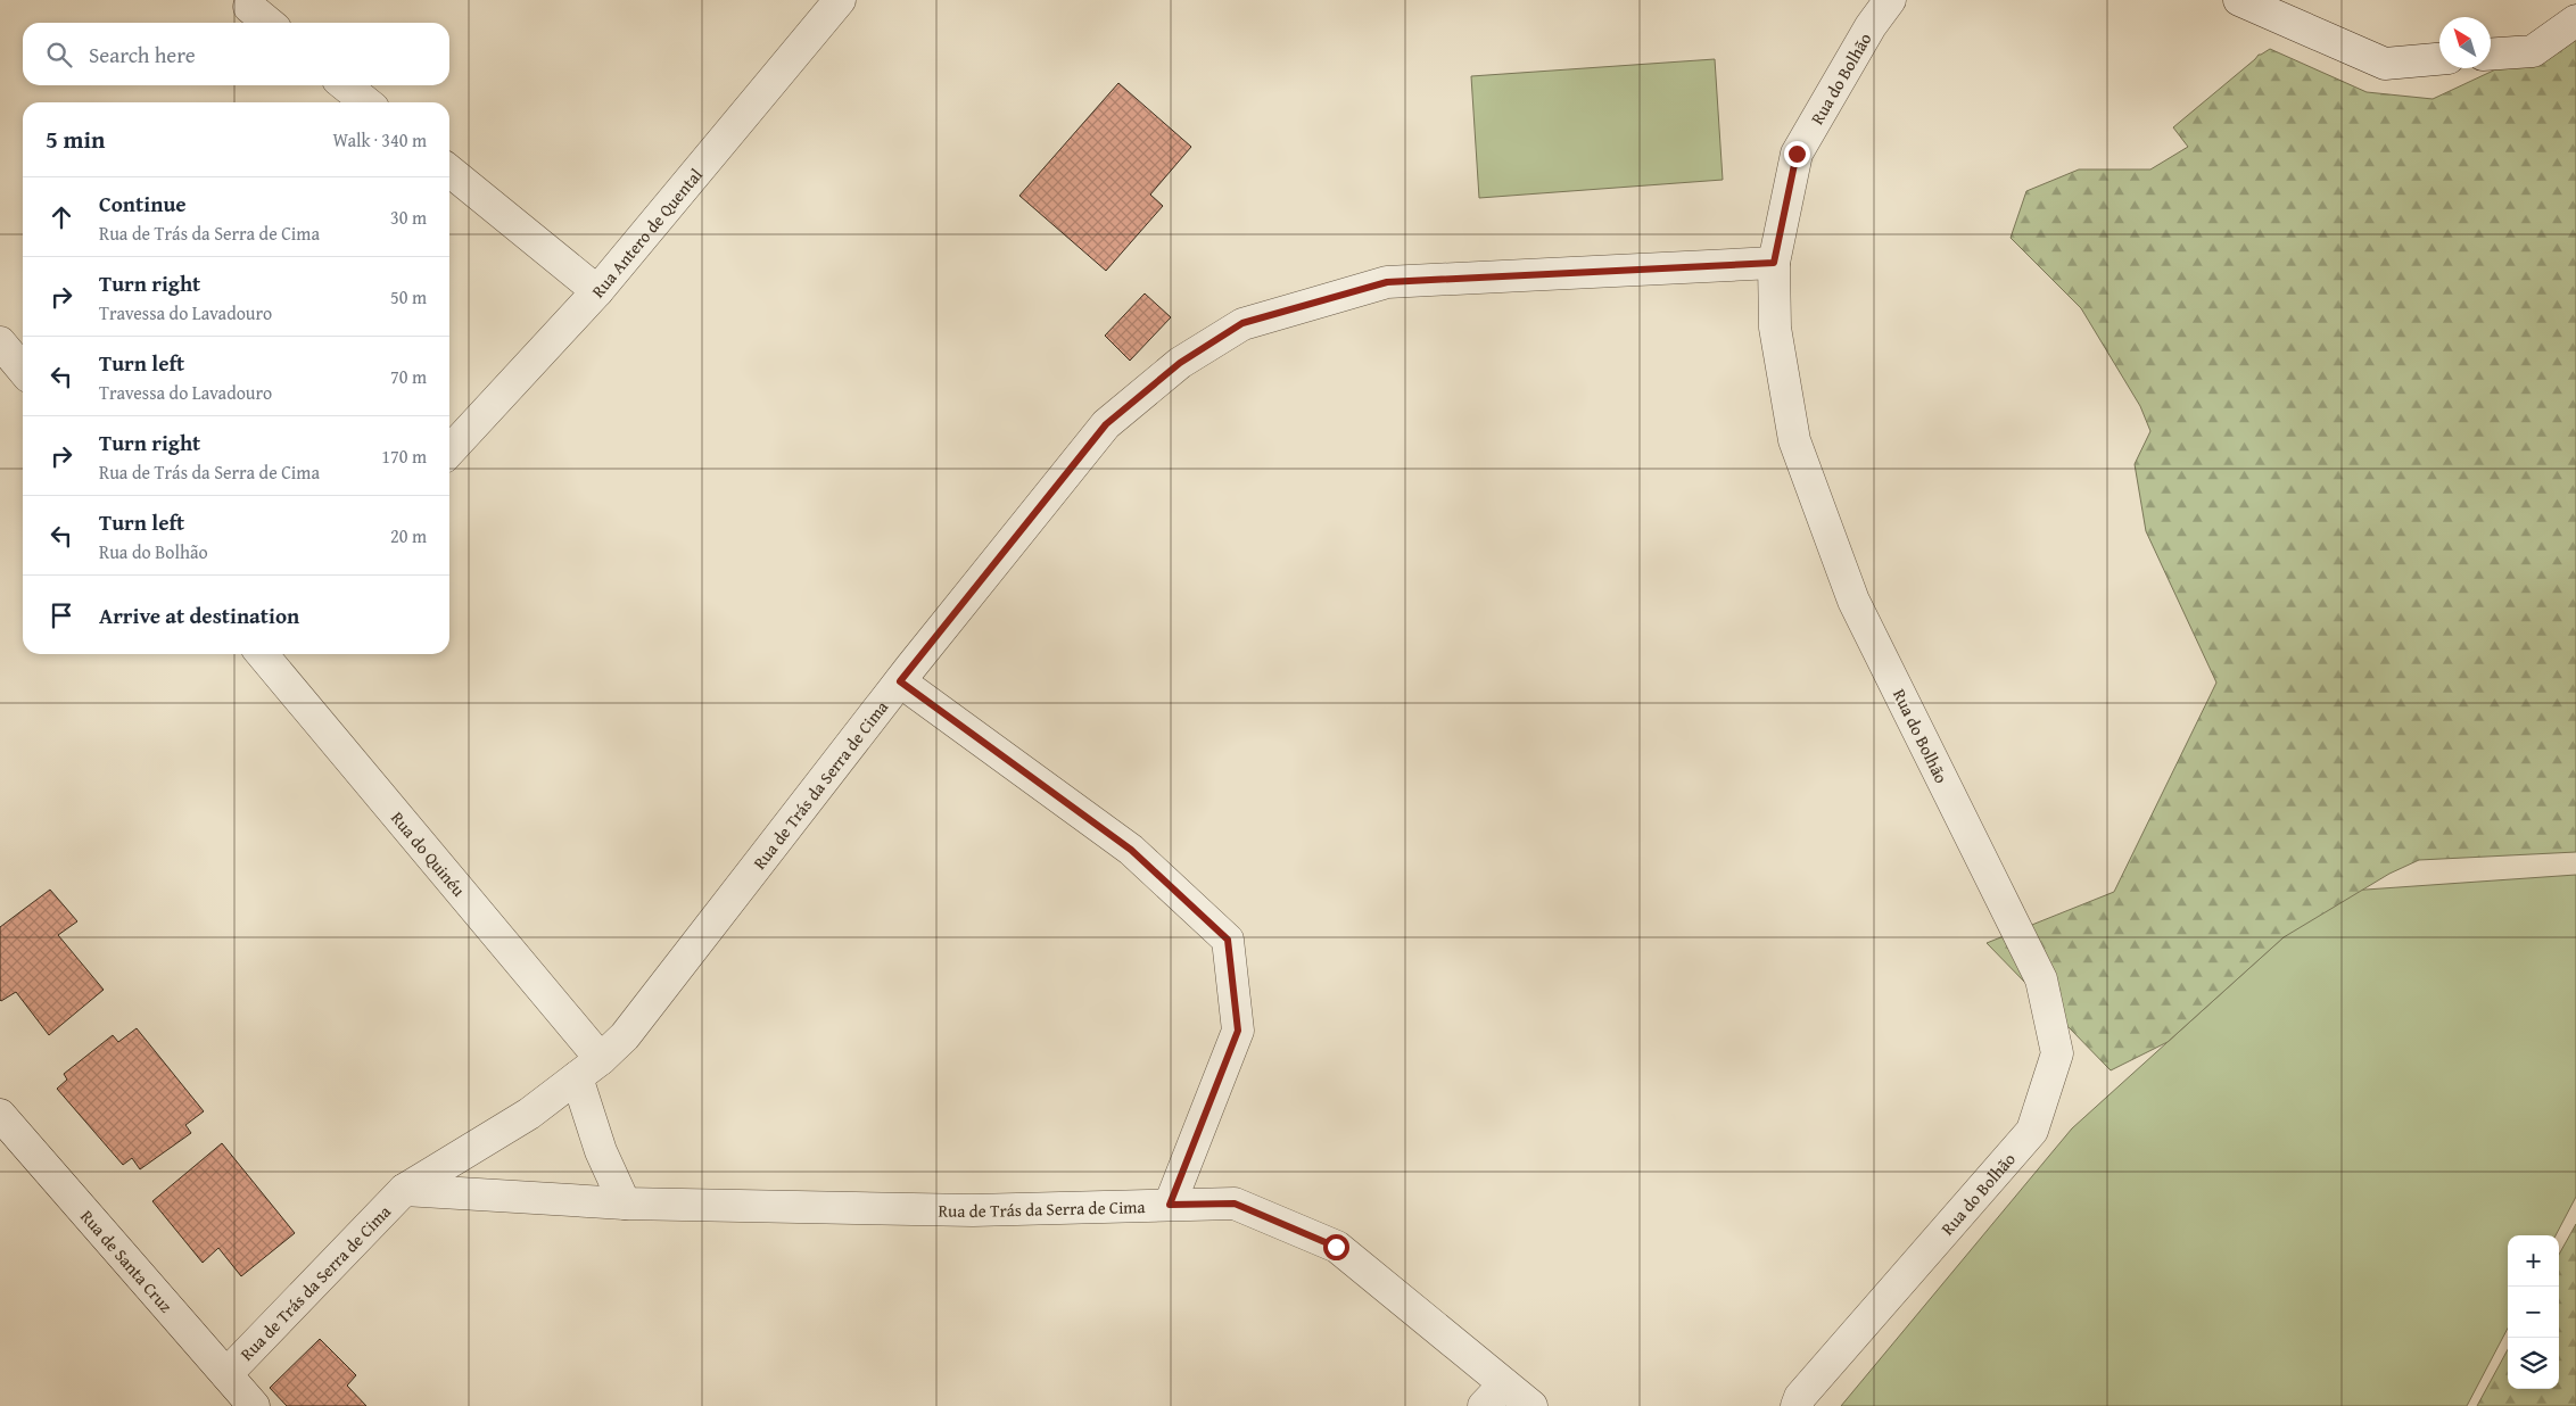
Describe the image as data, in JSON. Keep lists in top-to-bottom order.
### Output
{
  "streets": {
    "street": [
      "Rua do Bolhão",
      "Rua Antero de Quental",
      "Rua de Trás da Serra de Cima",
      "Rua do Quinéu",
      "Rua de Santa Cruz"
    ]
  },
  "crossings": [
    ["Rua do Bolhão", "Rua de Trás da Serra de Cima"],
    ["Rua de Trás da Serra de Cima", "Rua do Quinéu"],
    ["Rua de Trás da Serra de Cima", "Rua de Santa Cruz"]
  ],
  "north": "top left",
  "page": {
    "search": "Search here",
    "heading": ["5 min", "Walk · 340 m"],
    "list": [
      ["Continue", "Rua de Trás da Serra de Cima", "30 m"],
      ["Turn right", "Travessa do Lavadouro", "50 m"],
      ["Turn left", "Travessa do Lavadouro", "70 m"],
      ["Turn right", "Rua de Trás da Serra de Cima", "170 m"],
      ["Turn left", "Rua do Bolhão", "20 m"],
      "Arrive at destination"
    ],
    "map_buttons": ["+", "−"]
  }
}
